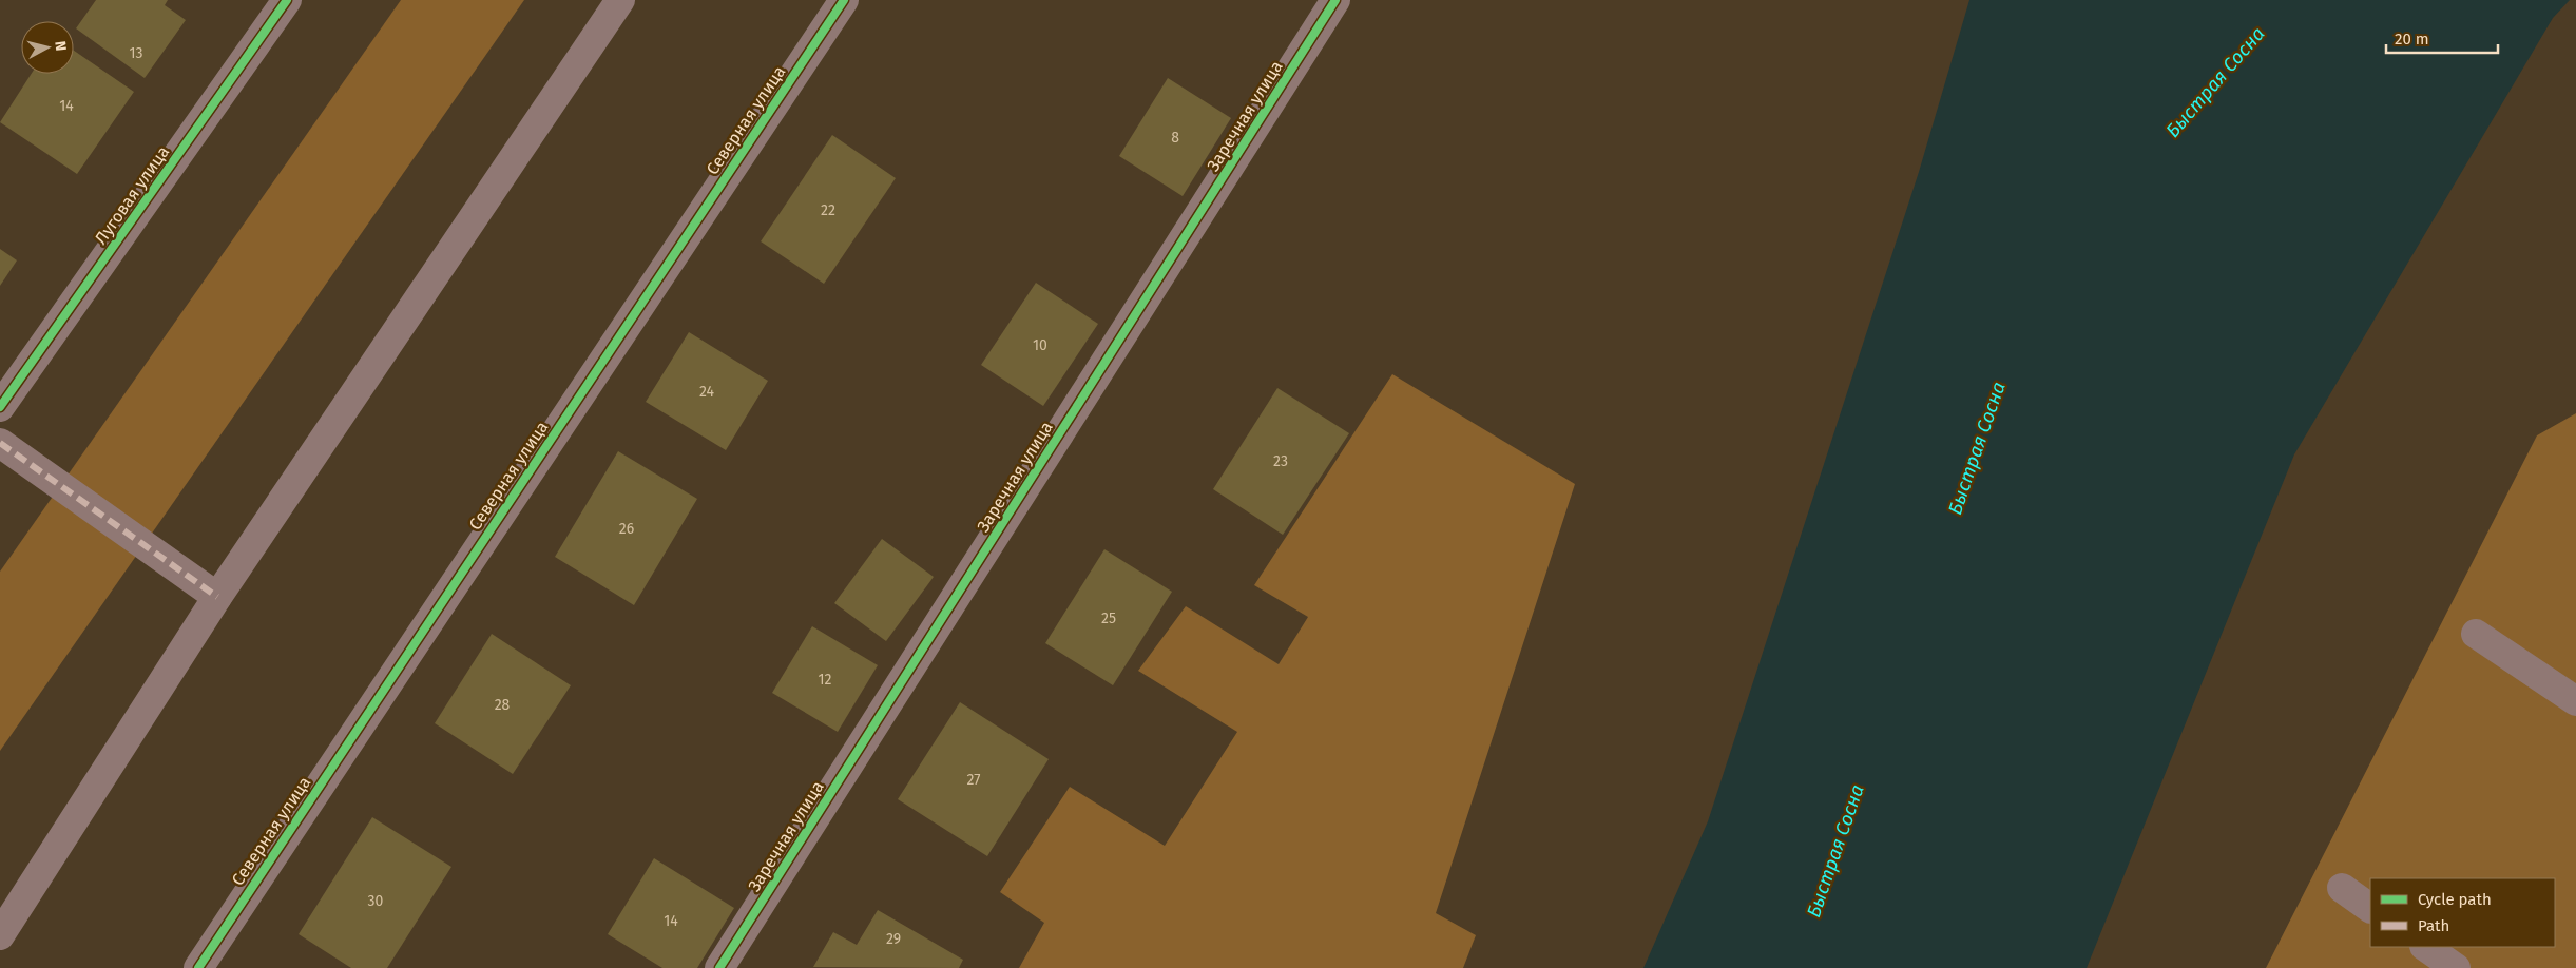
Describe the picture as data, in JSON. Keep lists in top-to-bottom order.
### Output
{
  "streets": {
    "street": ["Заречная улица", "Северная улица", "Луговая улица"]
  },
  "water": ["Быстрая Сосна"],
  "house_numbers": [
    "13",
    "14",
    "8",
    "22",
    "10",
    "24",
    "23",
    "26",
    "25",
    "12",
    "28",
    "27",
    "30",
    "14",
    "29"
  ],
  "legend": ["Cycle path", "Path"],
  "scale_bar": "20 m",
  "north": "right"
}
